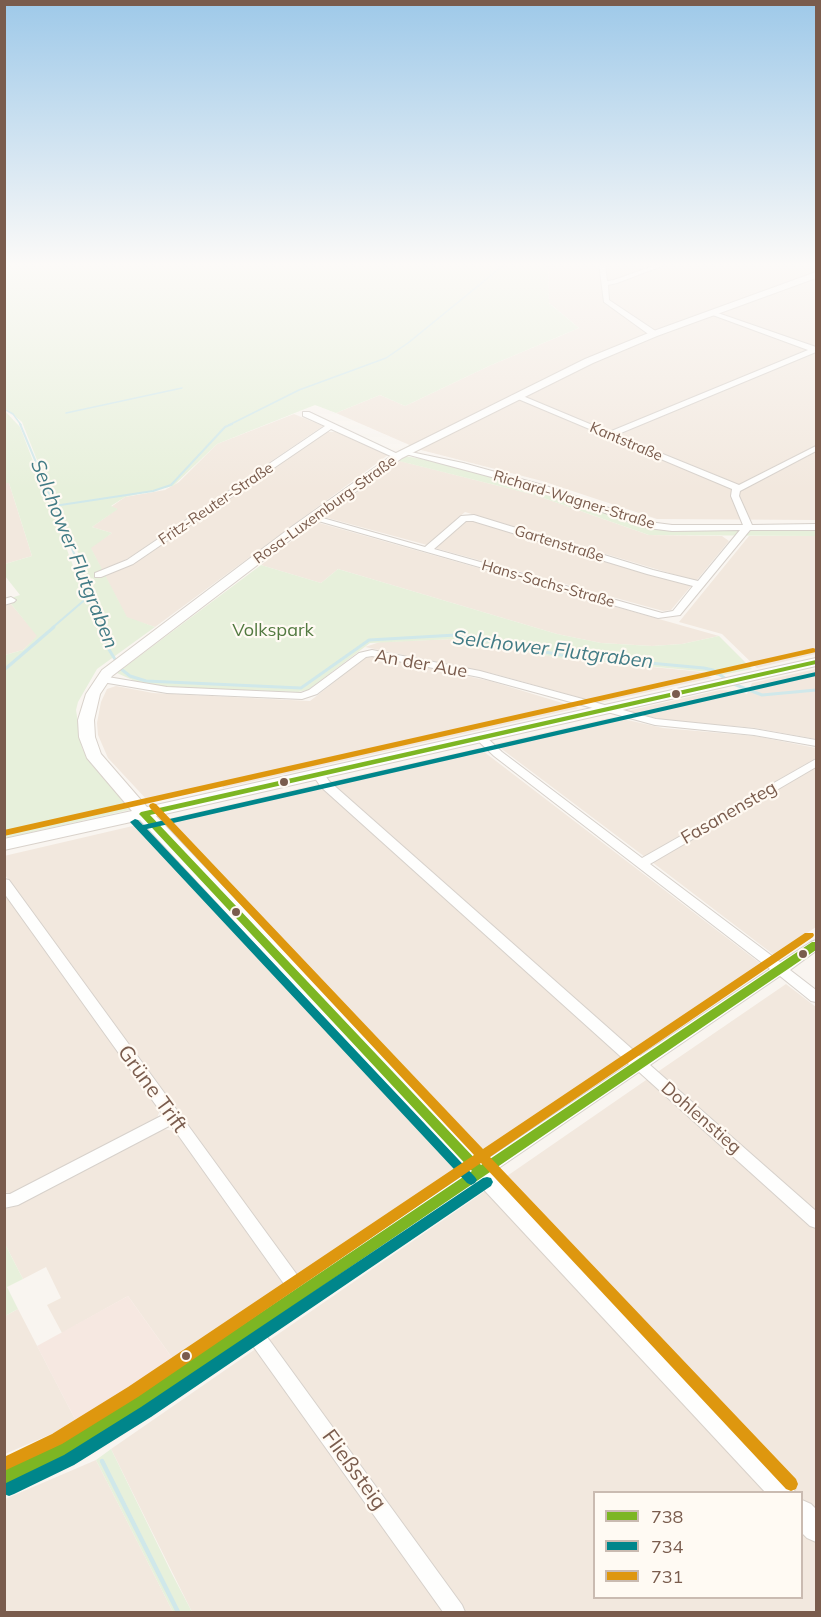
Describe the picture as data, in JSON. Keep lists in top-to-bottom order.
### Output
{
  "streets": {
    "street": [
      "Kantstraße",
      "Richard-Wagner-Straße",
      "Fritz-Reuter-Straße",
      "Rosa-Luxemburg-Straße",
      "Gartenstraße",
      "Hans-Sachs-Straße",
      "An der Aue",
      "Fasanensteg",
      "Grüne Trift",
      "Dohlenstieg",
      "Fließsteig"
    ]
  },
  "crossings": [
    ["Kantstraße", "Rosa-Luxemburg-Straße"],
    ["Richard-Wagner-Straße", "Fritz-Reuter-Straße"],
    ["Richard-Wagner-Straße", "Rosa-Luxemburg-Straße"],
    ["Richard-Wagner-Straße", "Hans-Sachs-Straße"],
    ["Rosa-Luxemburg-Straße", "Hans-Sachs-Straße"],
    ["Rosa-Luxemburg-Straße", "An der Aue"],
    ["Gartenstraße", "Hans-Sachs-Straße"]
  ],
  "water": ["Selchower Flutgraben"],
  "parks": ["Volkspark"],
  "lines": ["transit line 731", "transit line 738", "transit line 734"],
  "legend": ["738", "734", "731"]
}
